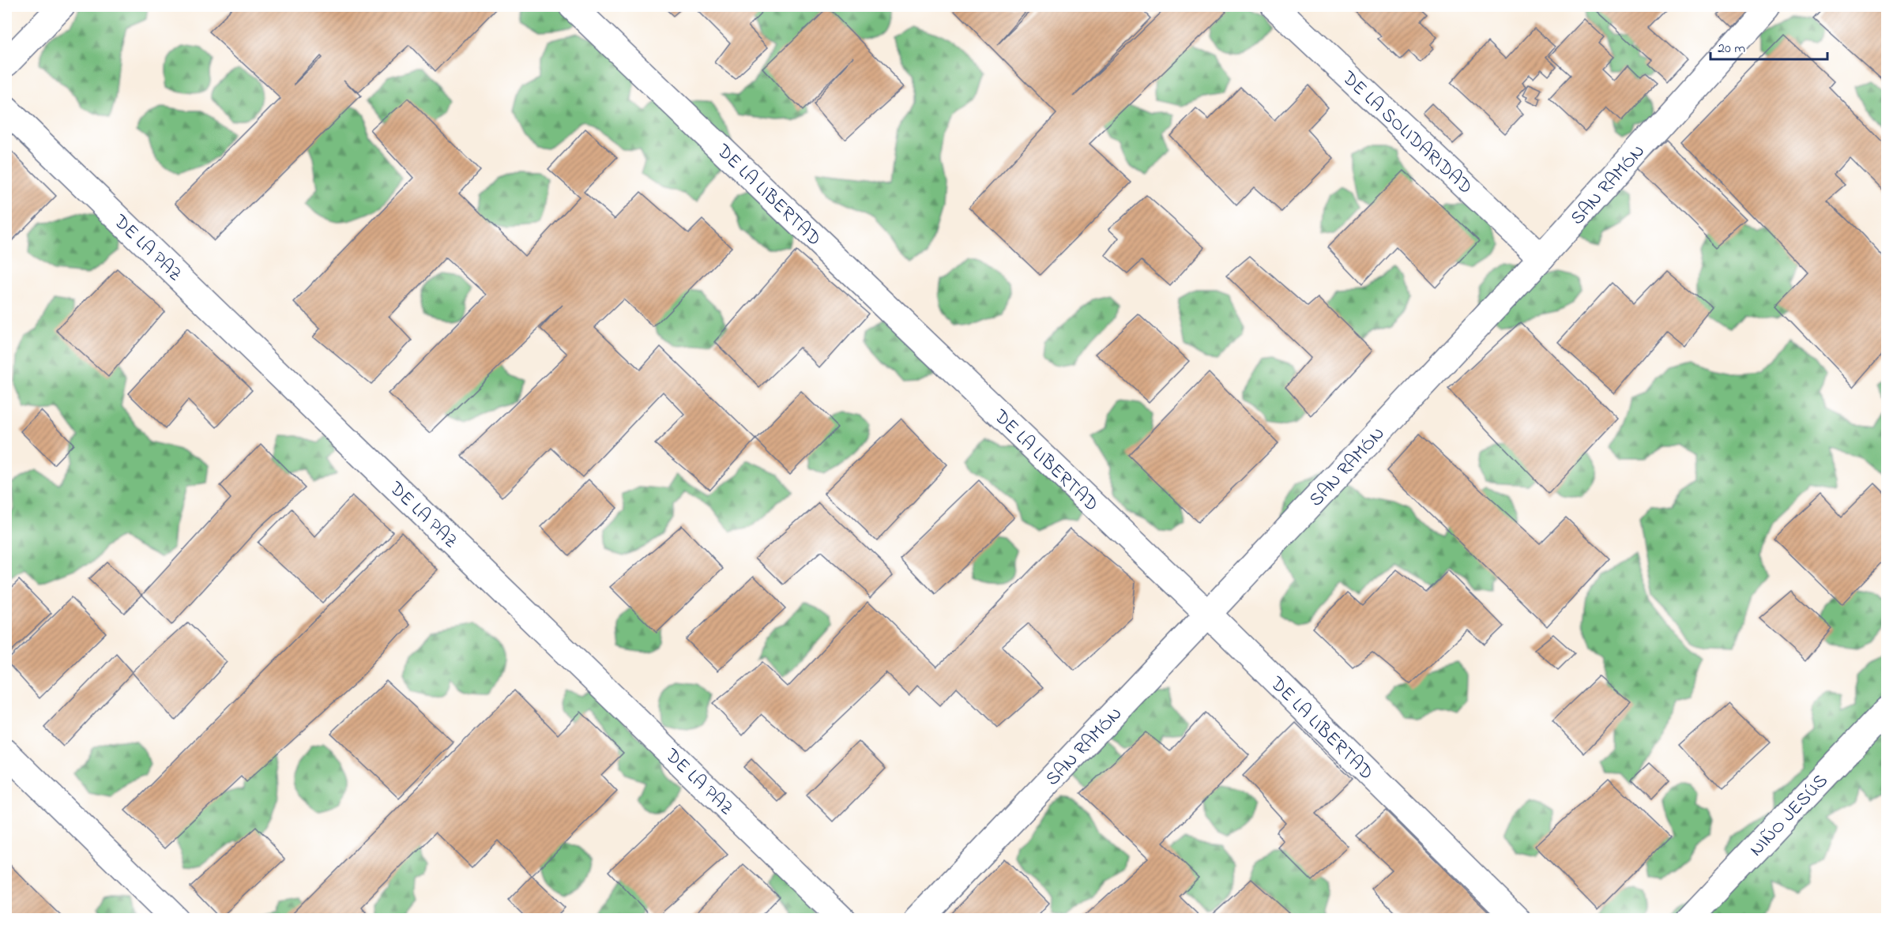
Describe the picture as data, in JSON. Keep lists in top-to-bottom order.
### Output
{
  "streets": {
    "street": [
      "DE LA SOLIDARIDAD",
      "SAN RAMÓN",
      "DE LA LIBERTAD",
      "DE LA PAZ",
      "NIÑO JESÚS"
    ]
  },
  "crossings": [
    ["DE LA SOLIDARIDAD", "SAN RAMÓN"],
    ["SAN RAMÓN", "DE LA LIBERTAD"]
  ],
  "scale_bar": "20 m"
}
